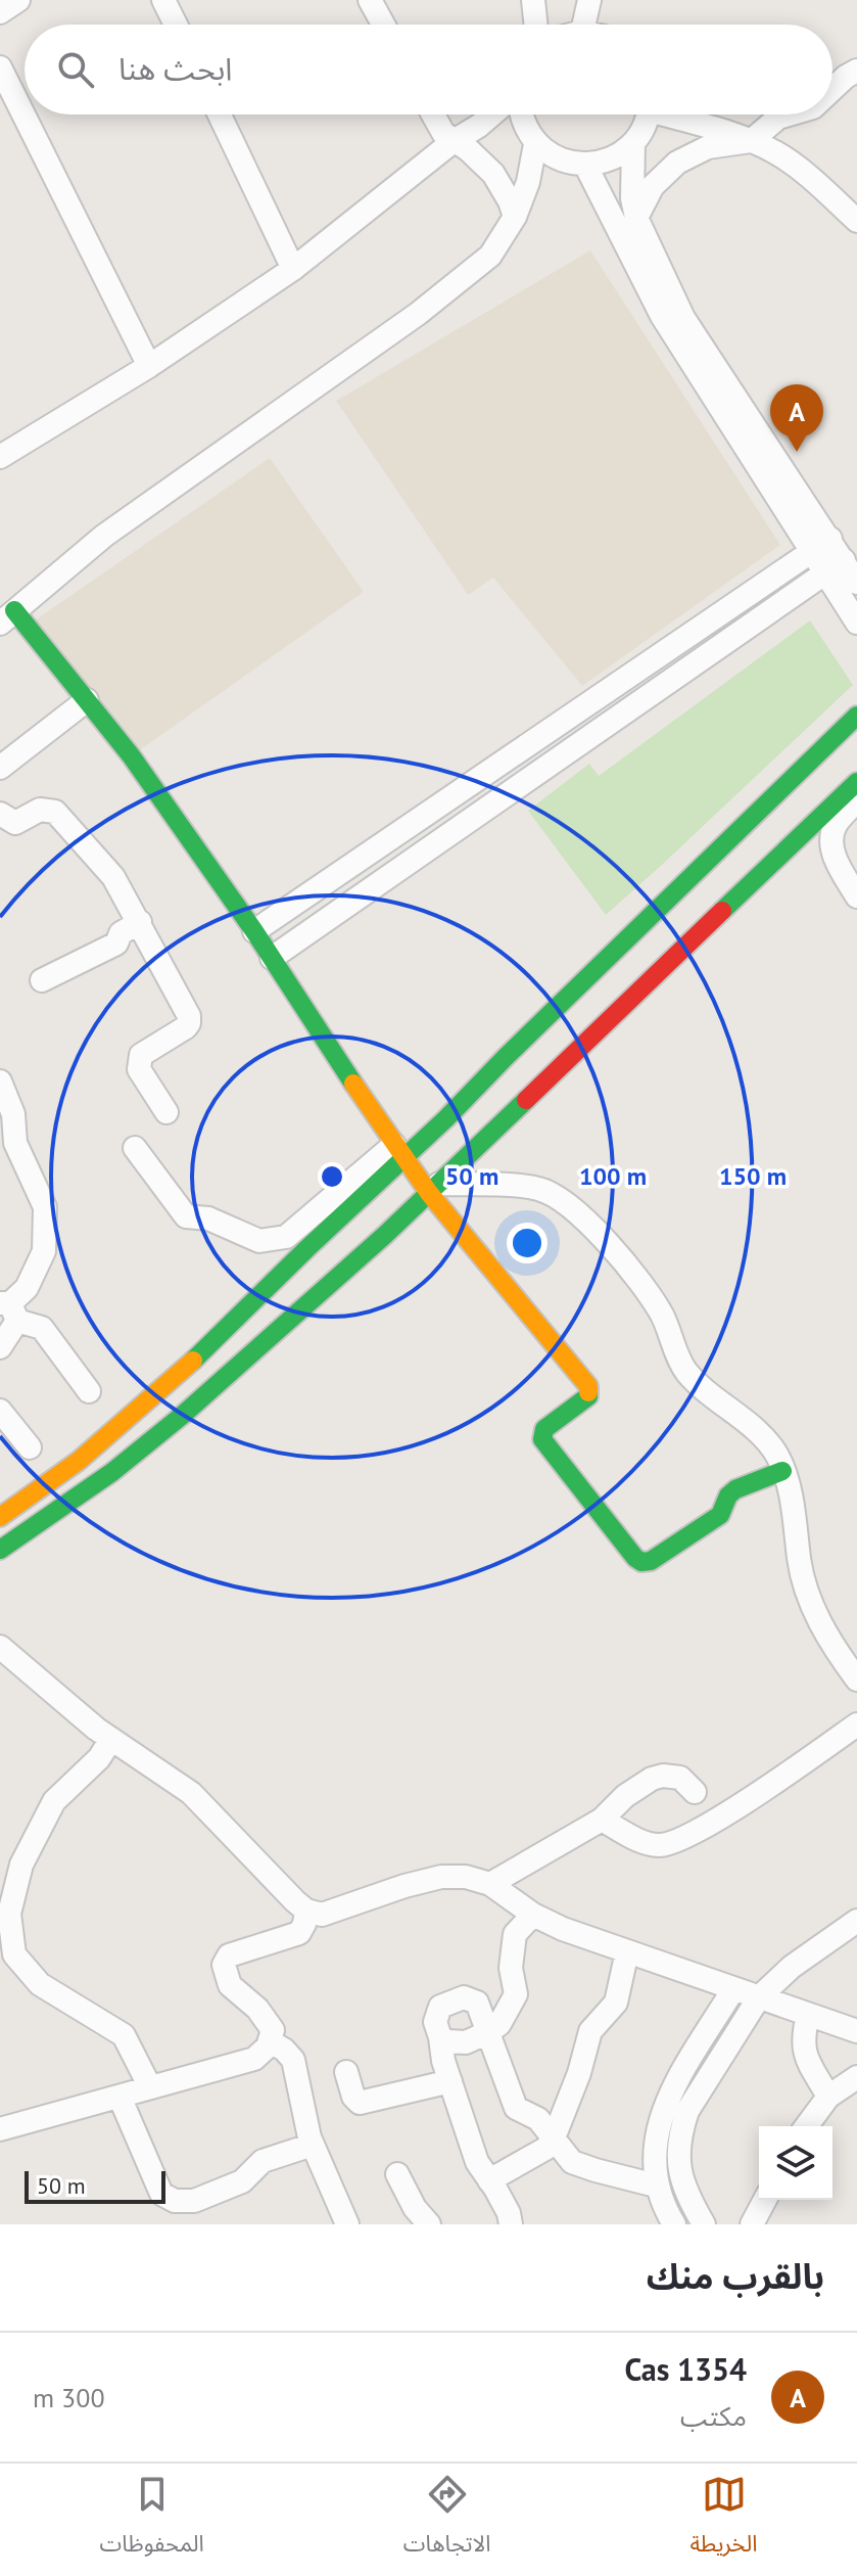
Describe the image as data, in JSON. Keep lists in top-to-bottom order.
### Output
{
  "scale_bar": "50 m",
  "page": {
    "search": "ابحث هنا",
    "pins": "A",
    "scale": "50 m",
    "heading": "بالقرب منك",
    "list": [
      {
        "mark": "A",
        "name": "Cas 1354",
        "note": "مكتب",
        "value": "300 m"
      }
    ],
    "nav": ["الخريطة", "الاتجاهات", "المحفوظات"]
  },
  "rings": ["50 m", "100 m", "150 m"]
}
